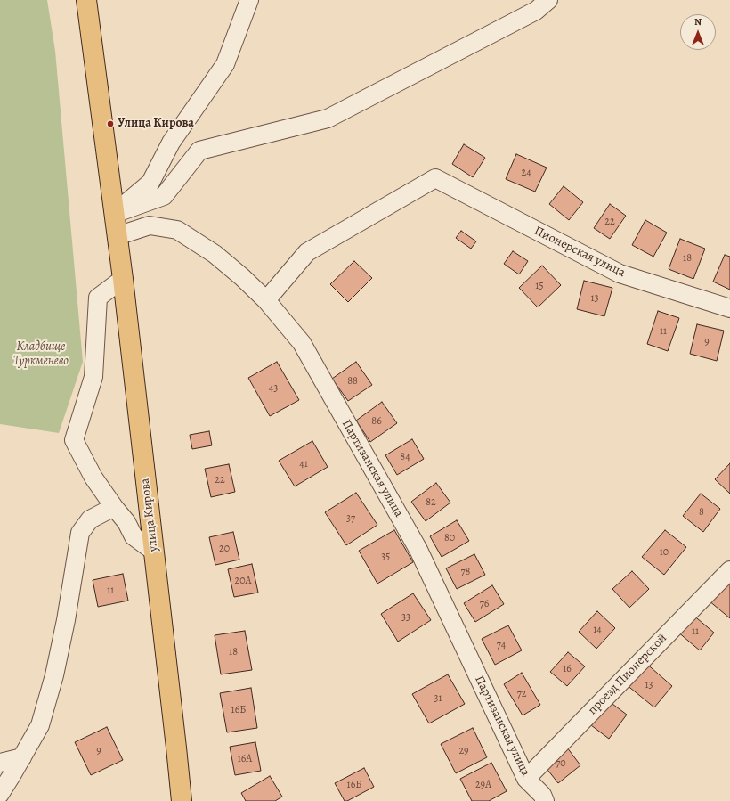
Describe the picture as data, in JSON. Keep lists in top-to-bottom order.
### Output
{
  "streets": {
    "main road": ["улица Кирова"],
    "street": ["Пионерская улица", "Партизанская улица", "проезд Пионерской"]
  },
  "crossings": [
    ["Пионерская улица", "Партизанская улица"],
    ["Партизанская улица", "улица Кирова"],
    ["Партизанская улица", "проезд Пионерской"]
  ],
  "parks": ["Кладбище Туркменево"],
  "places": ["Улица Кирова"],
  "house_numbers": [
    "24",
    "22",
    "18",
    "15",
    "13",
    "11",
    "9",
    "88",
    "43",
    "86",
    "84",
    "41",
    "22",
    "82",
    "8",
    "37",
    "80",
    "20",
    "10",
    "35",
    "78",
    "20А",
    "11",
    "76",
    "33",
    "14",
    "11",
    "74",
    "18",
    "16",
    "13",
    "72",
    "31",
    "16Б",
    "9",
    "29",
    "16А",
    "70",
    "16Б",
    "29А"
  ],
  "north": "top"
}
